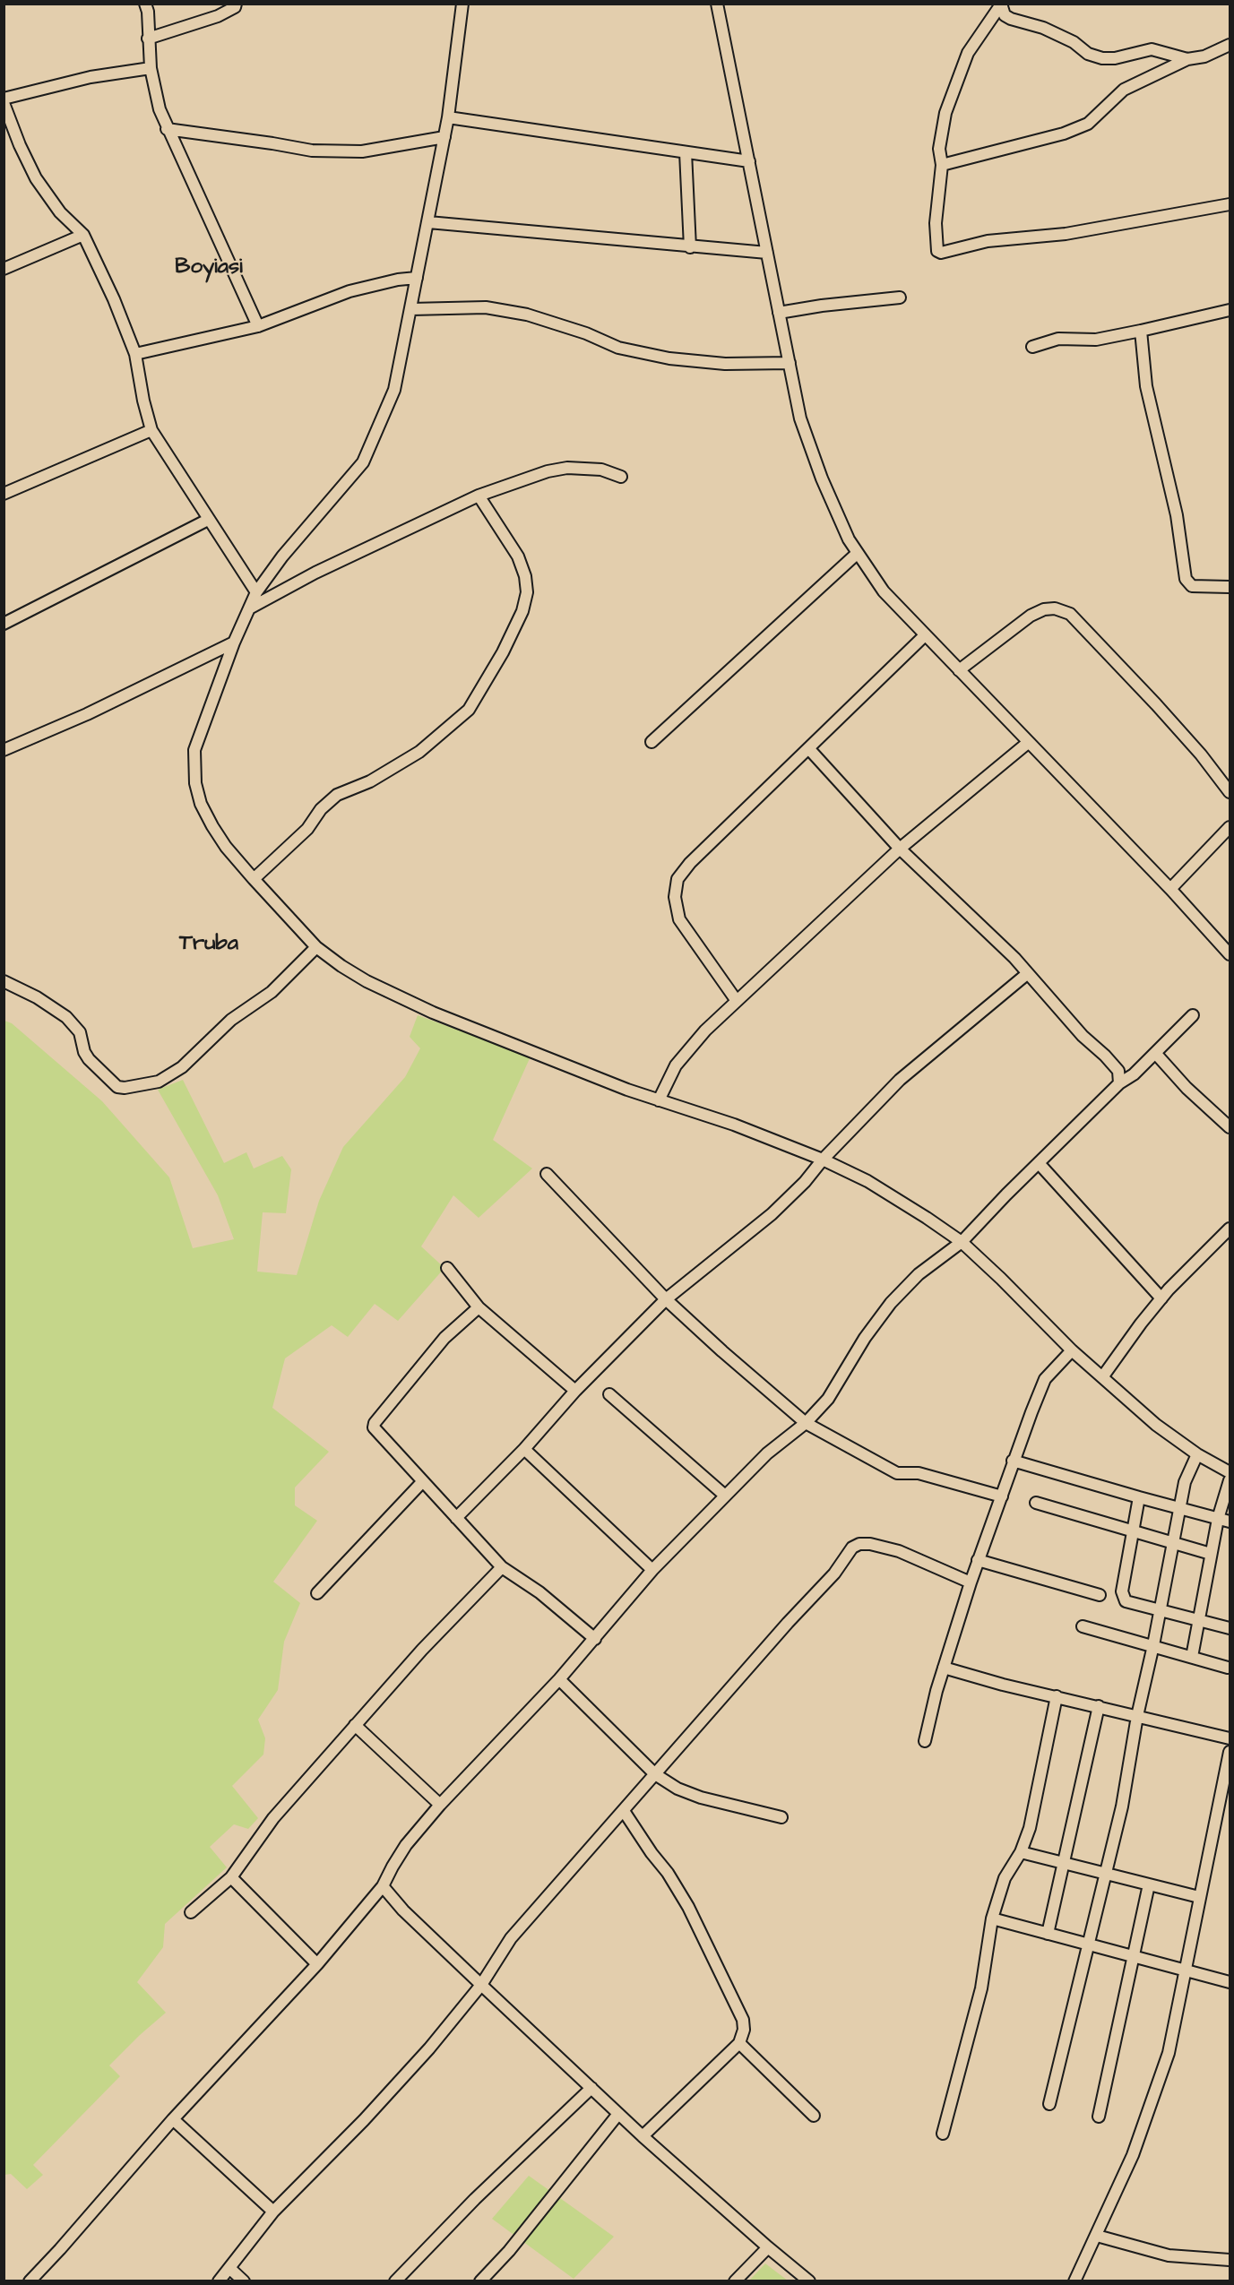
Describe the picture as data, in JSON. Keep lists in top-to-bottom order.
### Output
{
  "districts": ["Boyiasi", "Truba"]
}
